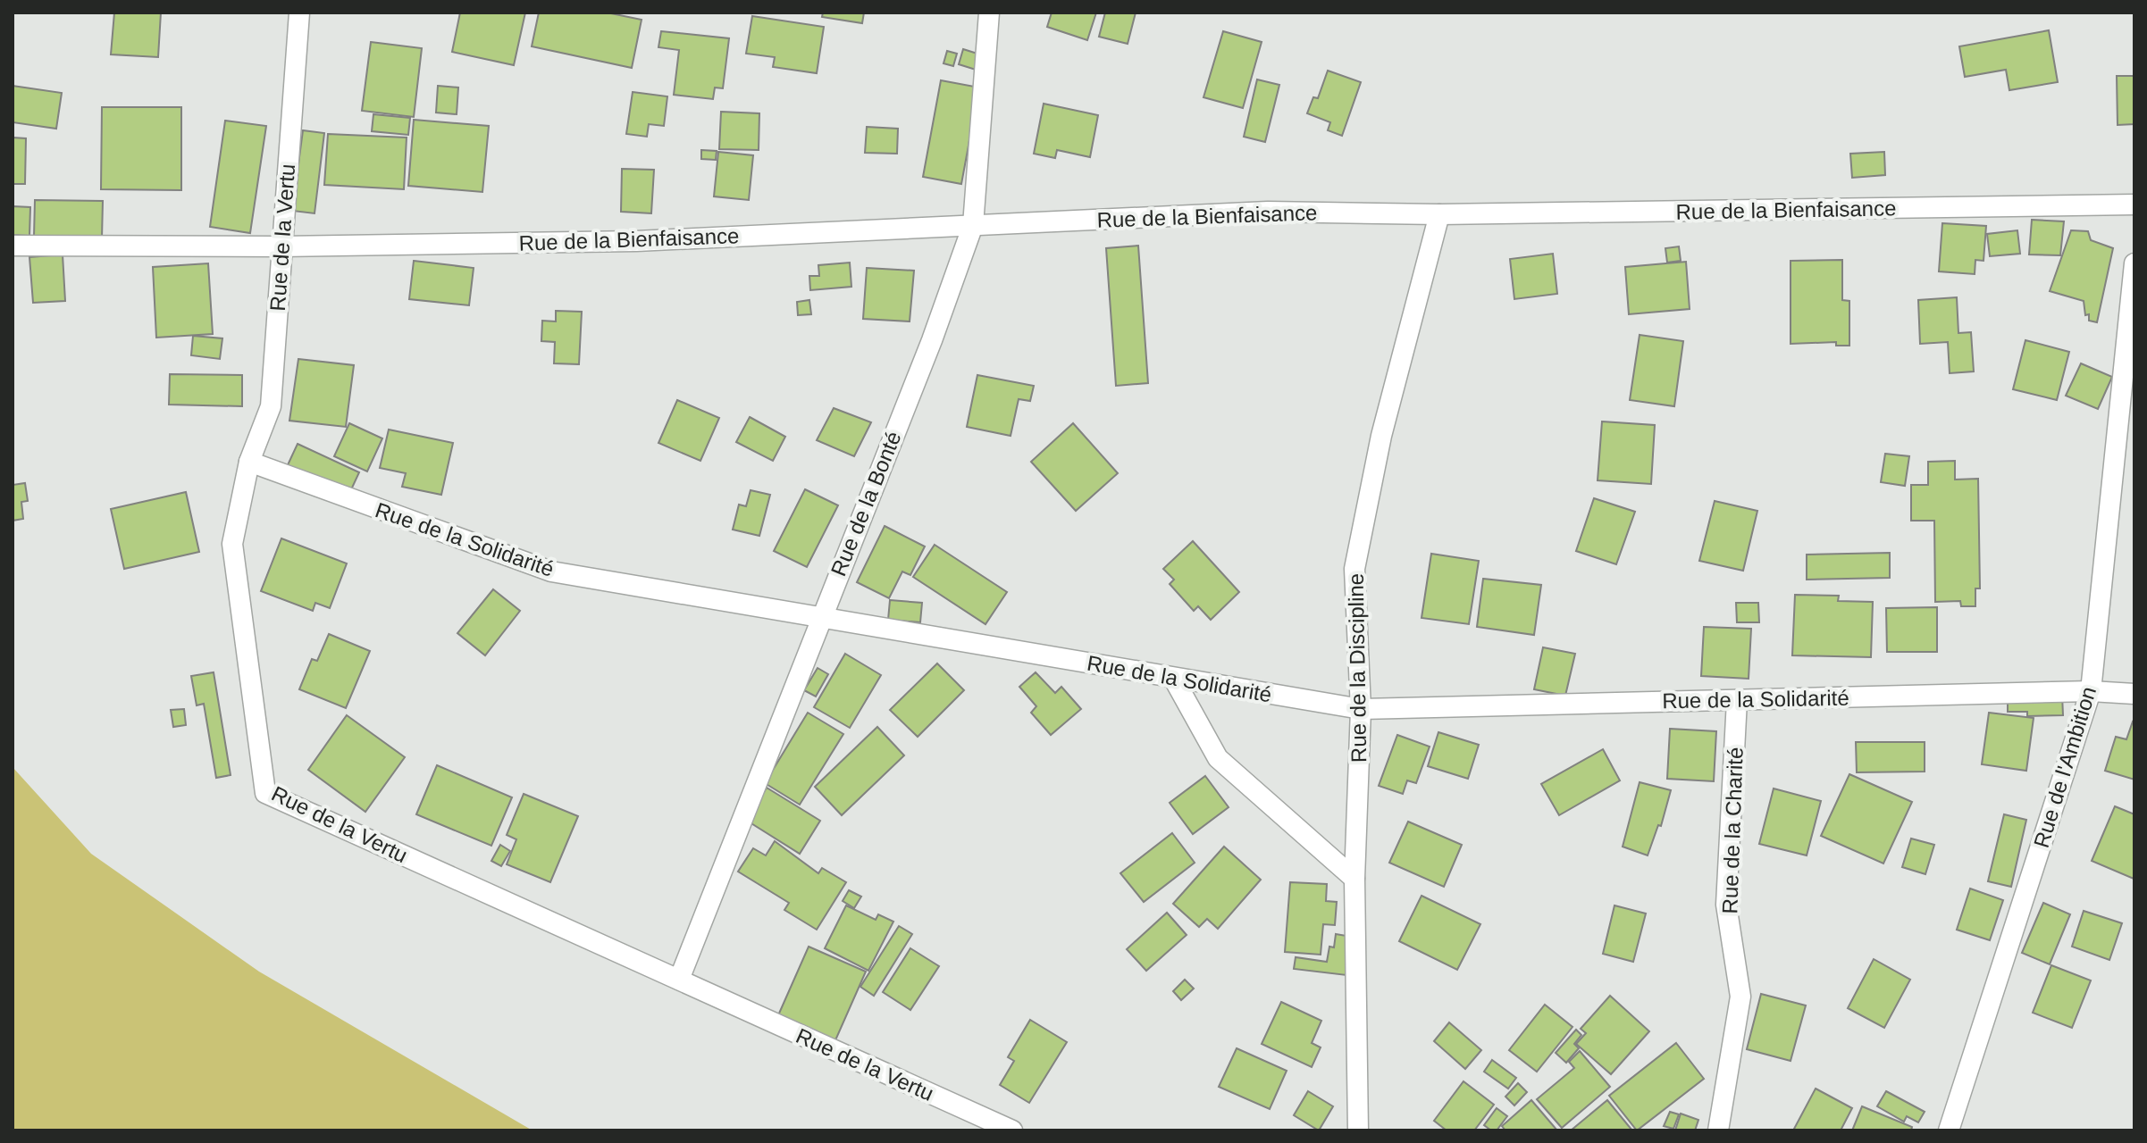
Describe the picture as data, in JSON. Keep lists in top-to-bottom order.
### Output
{
  "streets": {
    "street": [
      "Rue de la Bienfaisance",
      "Rue de la Vertu",
      "Rue de la Bonté",
      "Rue de la Solidarité",
      "Rue de la Discipline",
      "Rue de l'Ambition",
      "Rue de la Charité"
    ]
  },
  "crossings": [
    ["Rue de la Bienfaisance", "Rue de la Vertu"],
    ["Rue de la Bienfaisance", "Rue de la Bonté"],
    ["Rue de la Bienfaisance", "Rue de la Discipline"],
    ["Rue de la Vertu", "Rue de la Bonté"],
    ["Rue de la Vertu", "Rue de la Solidarité"],
    ["Rue de la Bonté", "Rue de la Solidarité"],
    ["Rue de la Solidarité", "Rue de la Discipline"],
    ["Rue de la Solidarité", "Rue de l'Ambition"],
    ["Rue de la Solidarité", "Rue de la Charité"]
  ]
}
